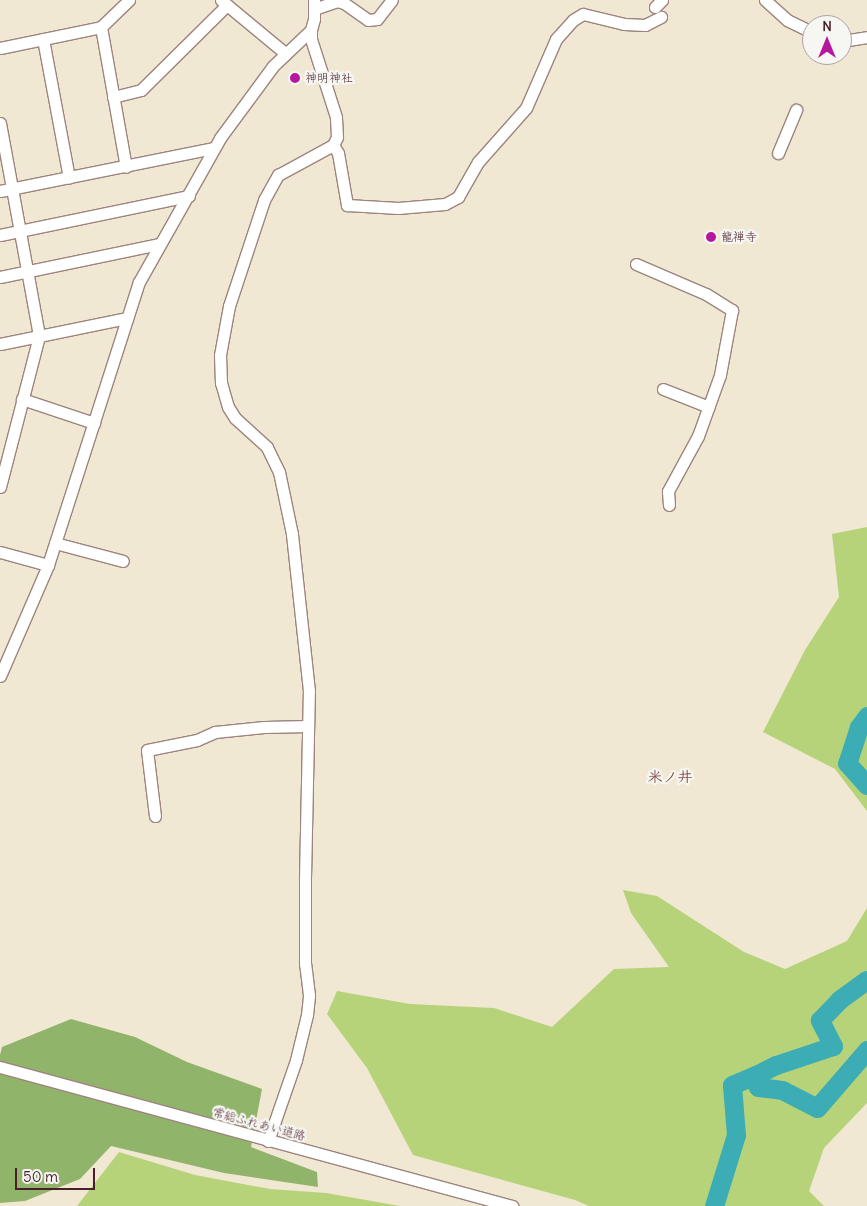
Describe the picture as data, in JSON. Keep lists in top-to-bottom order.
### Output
{
  "streets": {
    "street": ["常総ふれあい道路"]
  },
  "districts": ["米ノ井"],
  "places": ["神明神社", "龍禅寺"],
  "scale_bar": "50 m",
  "north": "top"
}
